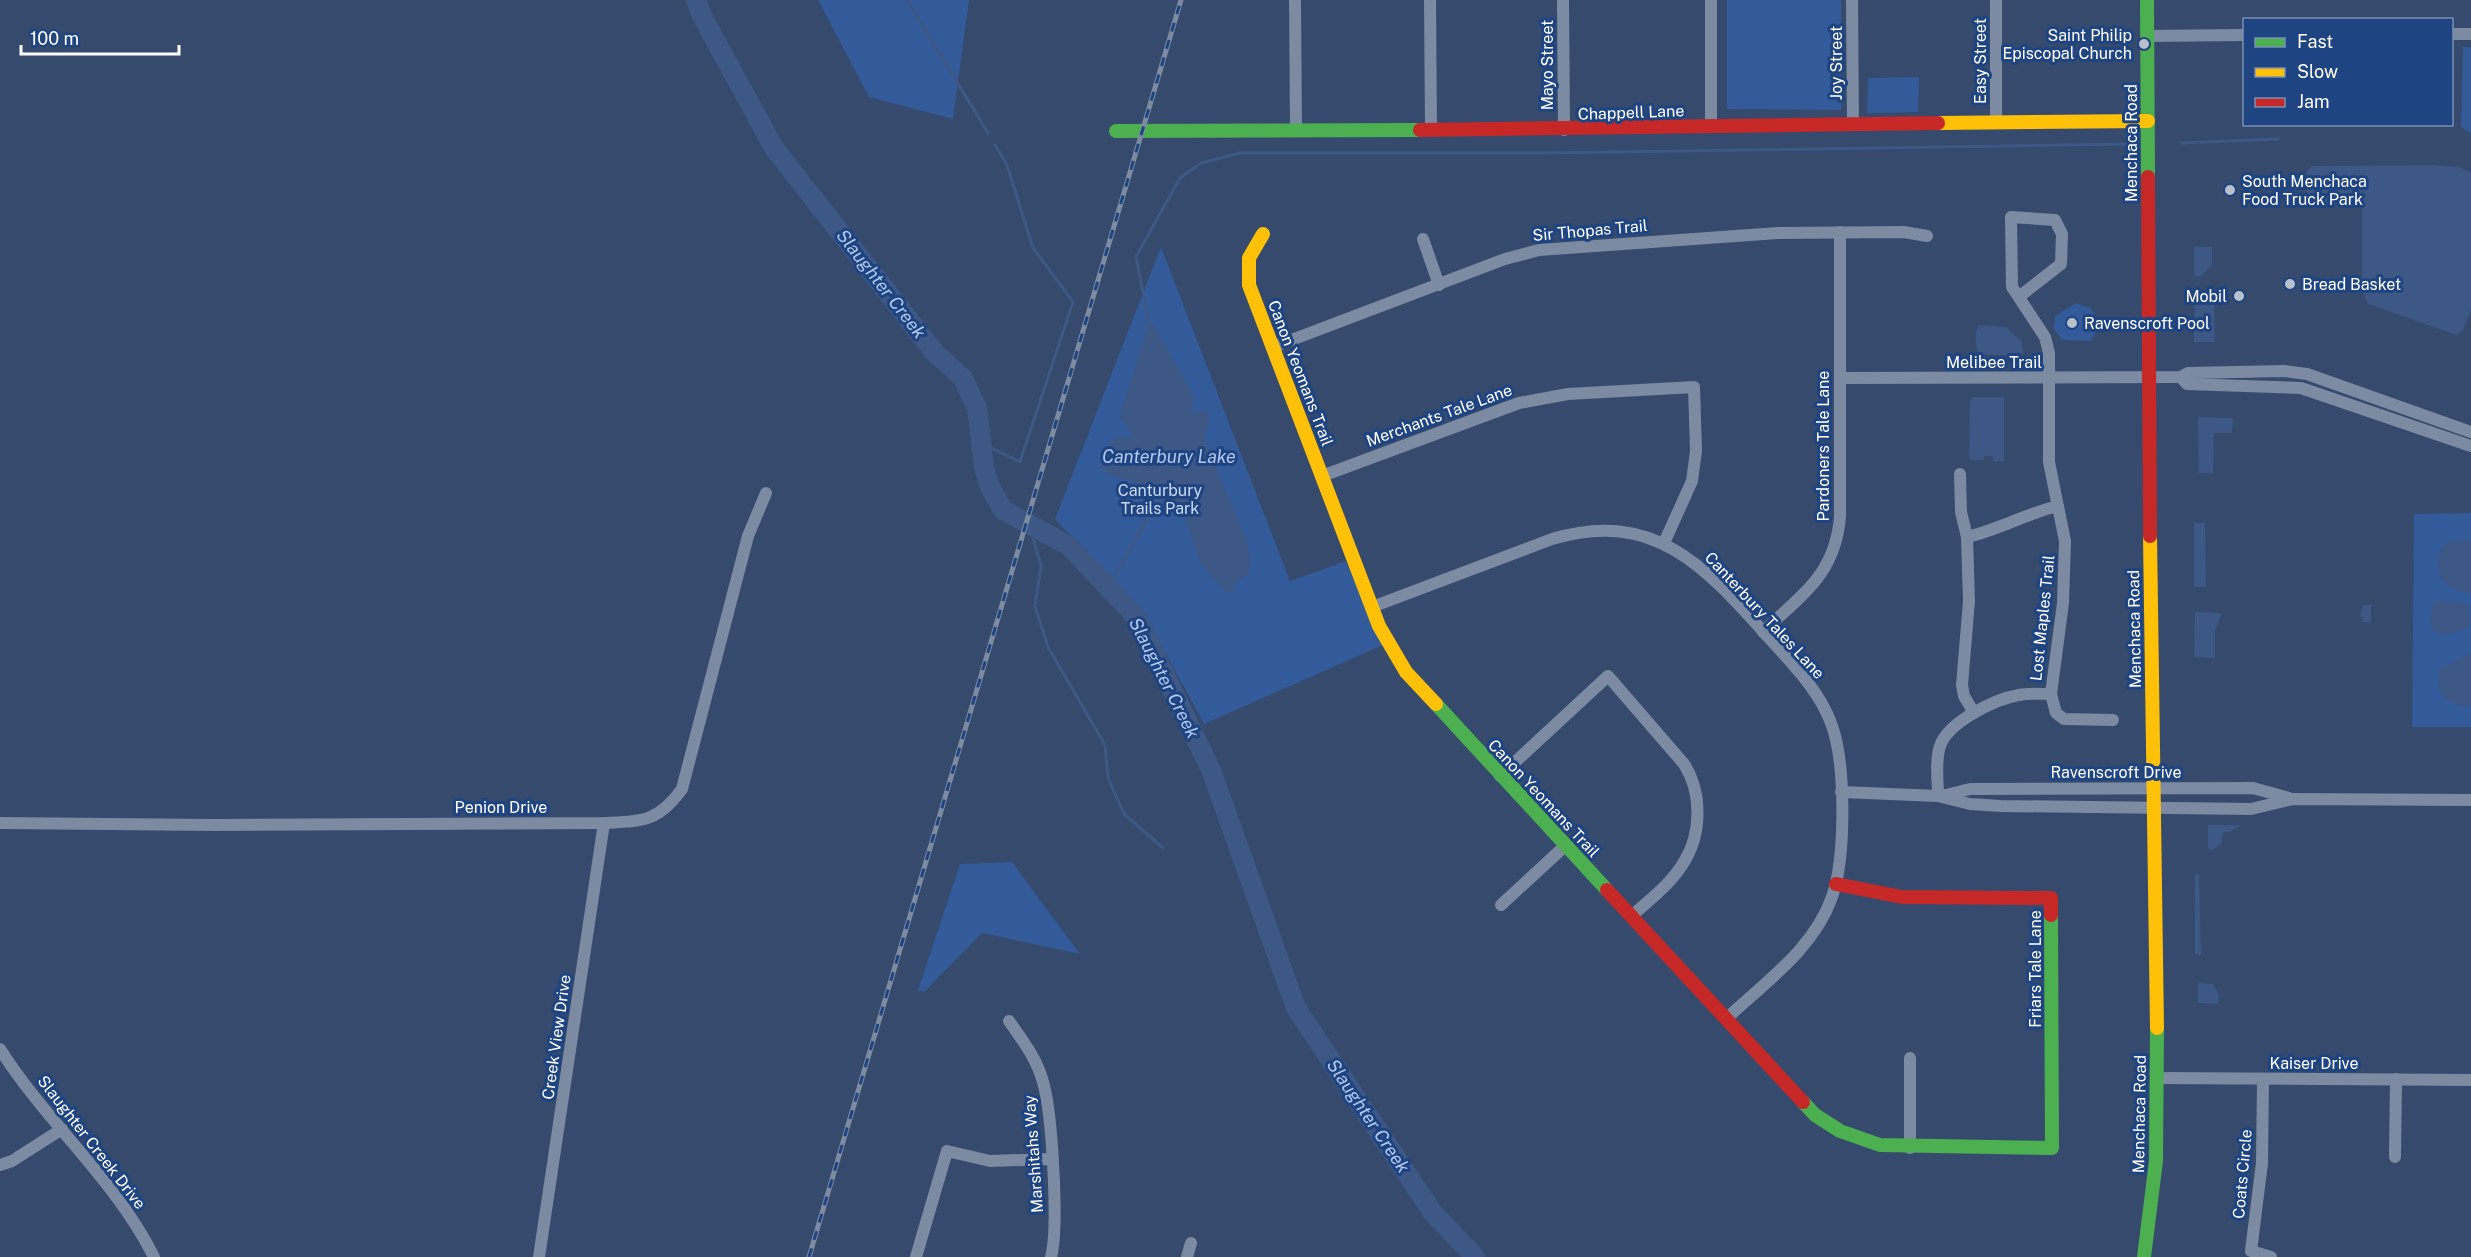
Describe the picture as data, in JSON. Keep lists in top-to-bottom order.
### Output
{
  "streets": {
    "street": [
      "Easy Street",
      "Joy Street",
      "Mayo Street",
      "Chappell Lane",
      "Menchaca Road",
      "Sir Thopas Trail",
      "Melibee Trail",
      "Canon Yeomans Trail",
      "Merchants Tale Lane",
      "Pardoners Tale Lane",
      "Canterbury Tales Lane",
      "Lost Maples Trail",
      "Ravenscroft Drive",
      "Penion Drive",
      "Friars Tale Lane",
      "Creek View Drive",
      "Kaiser Drive",
      "Slaughter Creek Drive",
      "Marshitahs Way",
      "Coats Circle"
    ]
  },
  "crossings": [
    ["Easy Street", "Chappell Lane"],
    ["Joy Street", "Chappell Lane"],
    ["Mayo Street", "Chappell Lane"],
    ["Chappell Lane", "Menchaca Road"],
    ["Menchaca Road", "Melibee Trail"],
    ["Menchaca Road", "Ravenscroft Drive"],
    ["Menchaca Road", "Kaiser Drive"],
    ["Sir Thopas Trail", "Canon Yeomans Trail"],
    ["Sir Thopas Trail", "Pardoners Tale Lane"],
    ["Melibee Trail", "Pardoners Tale Lane"],
    ["Melibee Trail", "Lost Maples Trail"],
    ["Canon Yeomans Trail", "Merchants Tale Lane"],
    ["Canon Yeomans Trail", "Canterbury Tales Lane"],
    ["Canon Yeomans Trail", "Friars Tale Lane"],
    ["Merchants Tale Lane", "Canterbury Tales Lane"],
    ["Pardoners Tale Lane", "Canterbury Tales Lane"],
    ["Canterbury Tales Lane", "Ravenscroft Drive"],
    ["Canterbury Tales Lane", "Friars Tale Lane"],
    ["Penion Drive", "Creek View Drive"],
    ["Kaiser Drive", "Coats Circle"]
  ],
  "water": ["Slaughter Creek", "Canterbury Lake"],
  "parks": ["Canturbury Trails Park"],
  "places": [
    "Saint Philip Episcopal Church",
    "South Menchaca Food Truck Park",
    "Bread Basket",
    "Mobil",
    "Ravenscroft Pool"
  ],
  "legend": ["Fast", "Slow", "Jam"],
  "scale_bar": "100 m"
}
